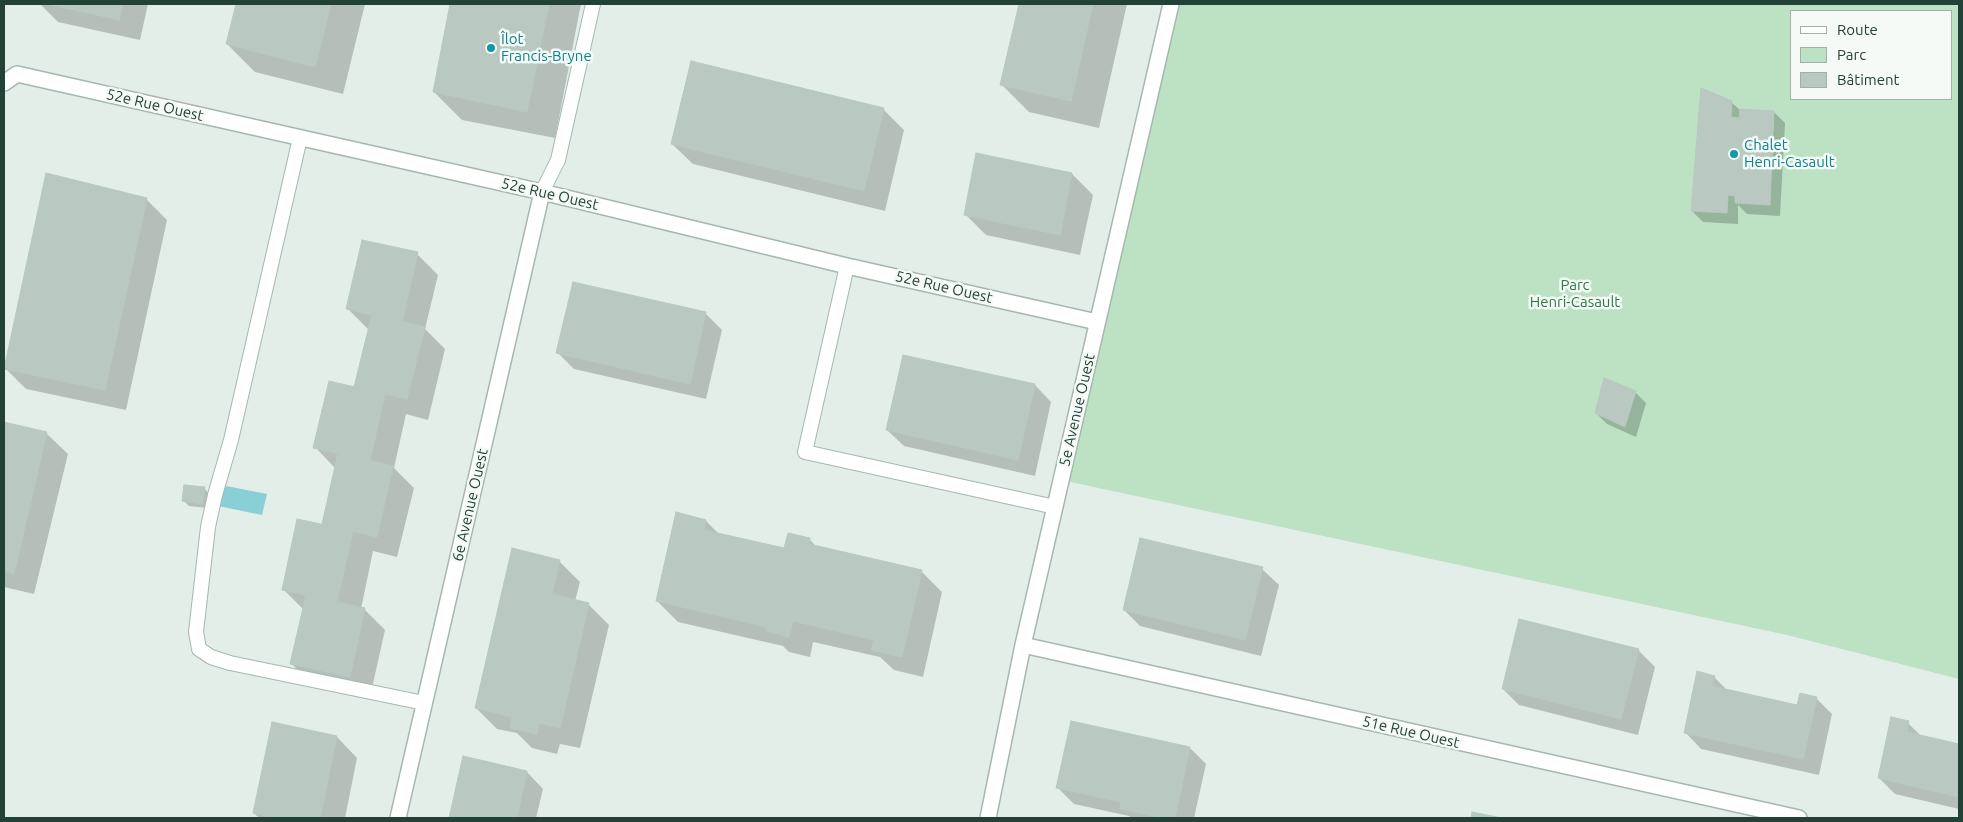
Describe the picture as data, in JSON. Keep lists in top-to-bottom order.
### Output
{
  "streets": {
    "street": [
      "52e Rue Ouest",
      "5e Avenue Ouest",
      "6e Avenue Ouest",
      "51e Rue Ouest"
    ]
  },
  "crossings": [
    ["52e Rue Ouest", "5e Avenue Ouest"],
    ["52e Rue Ouest", "6e Avenue Ouest"],
    ["5e Avenue Ouest", "51e Rue Ouest"]
  ],
  "parks": ["Parc Henri-Casault"],
  "places": ["Îlot Francis-Bryne", "Chalet Henri-Casault"],
  "legend": ["Route", "Parc", "Bâtiment"]
}
